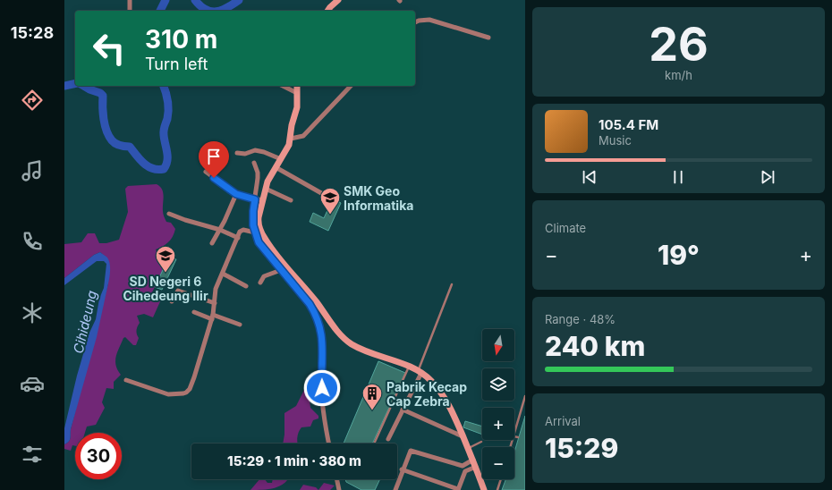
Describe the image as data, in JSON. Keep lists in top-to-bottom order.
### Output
{
  "water": ["Cihideung"],
  "places": {
    "school or university": ["SMK Geo Informatika", "SD Negeri 6 Cihedeung Ilir"],
    "building": ["Pabrik Kecap Cap Zebra"]
  },
  "north": "bottom",
  "page": {
    "tabs": "15:28",
    "tile": [
      ["26", "km/h"],
      "Climate",
      ["Range · 48%", "240 km"],
      ["Arrival", "15:29"]
    ],
    "turn": ["310 m", "Turn left"],
    "song": ["105.4 FM", "Music"],
    "heat": ["−", "19°", "+"],
    "map_buttons": ["+", "−"],
    "limit": "30",
    "trip": "15:29 · 1 min · 380 m"
  }
}
